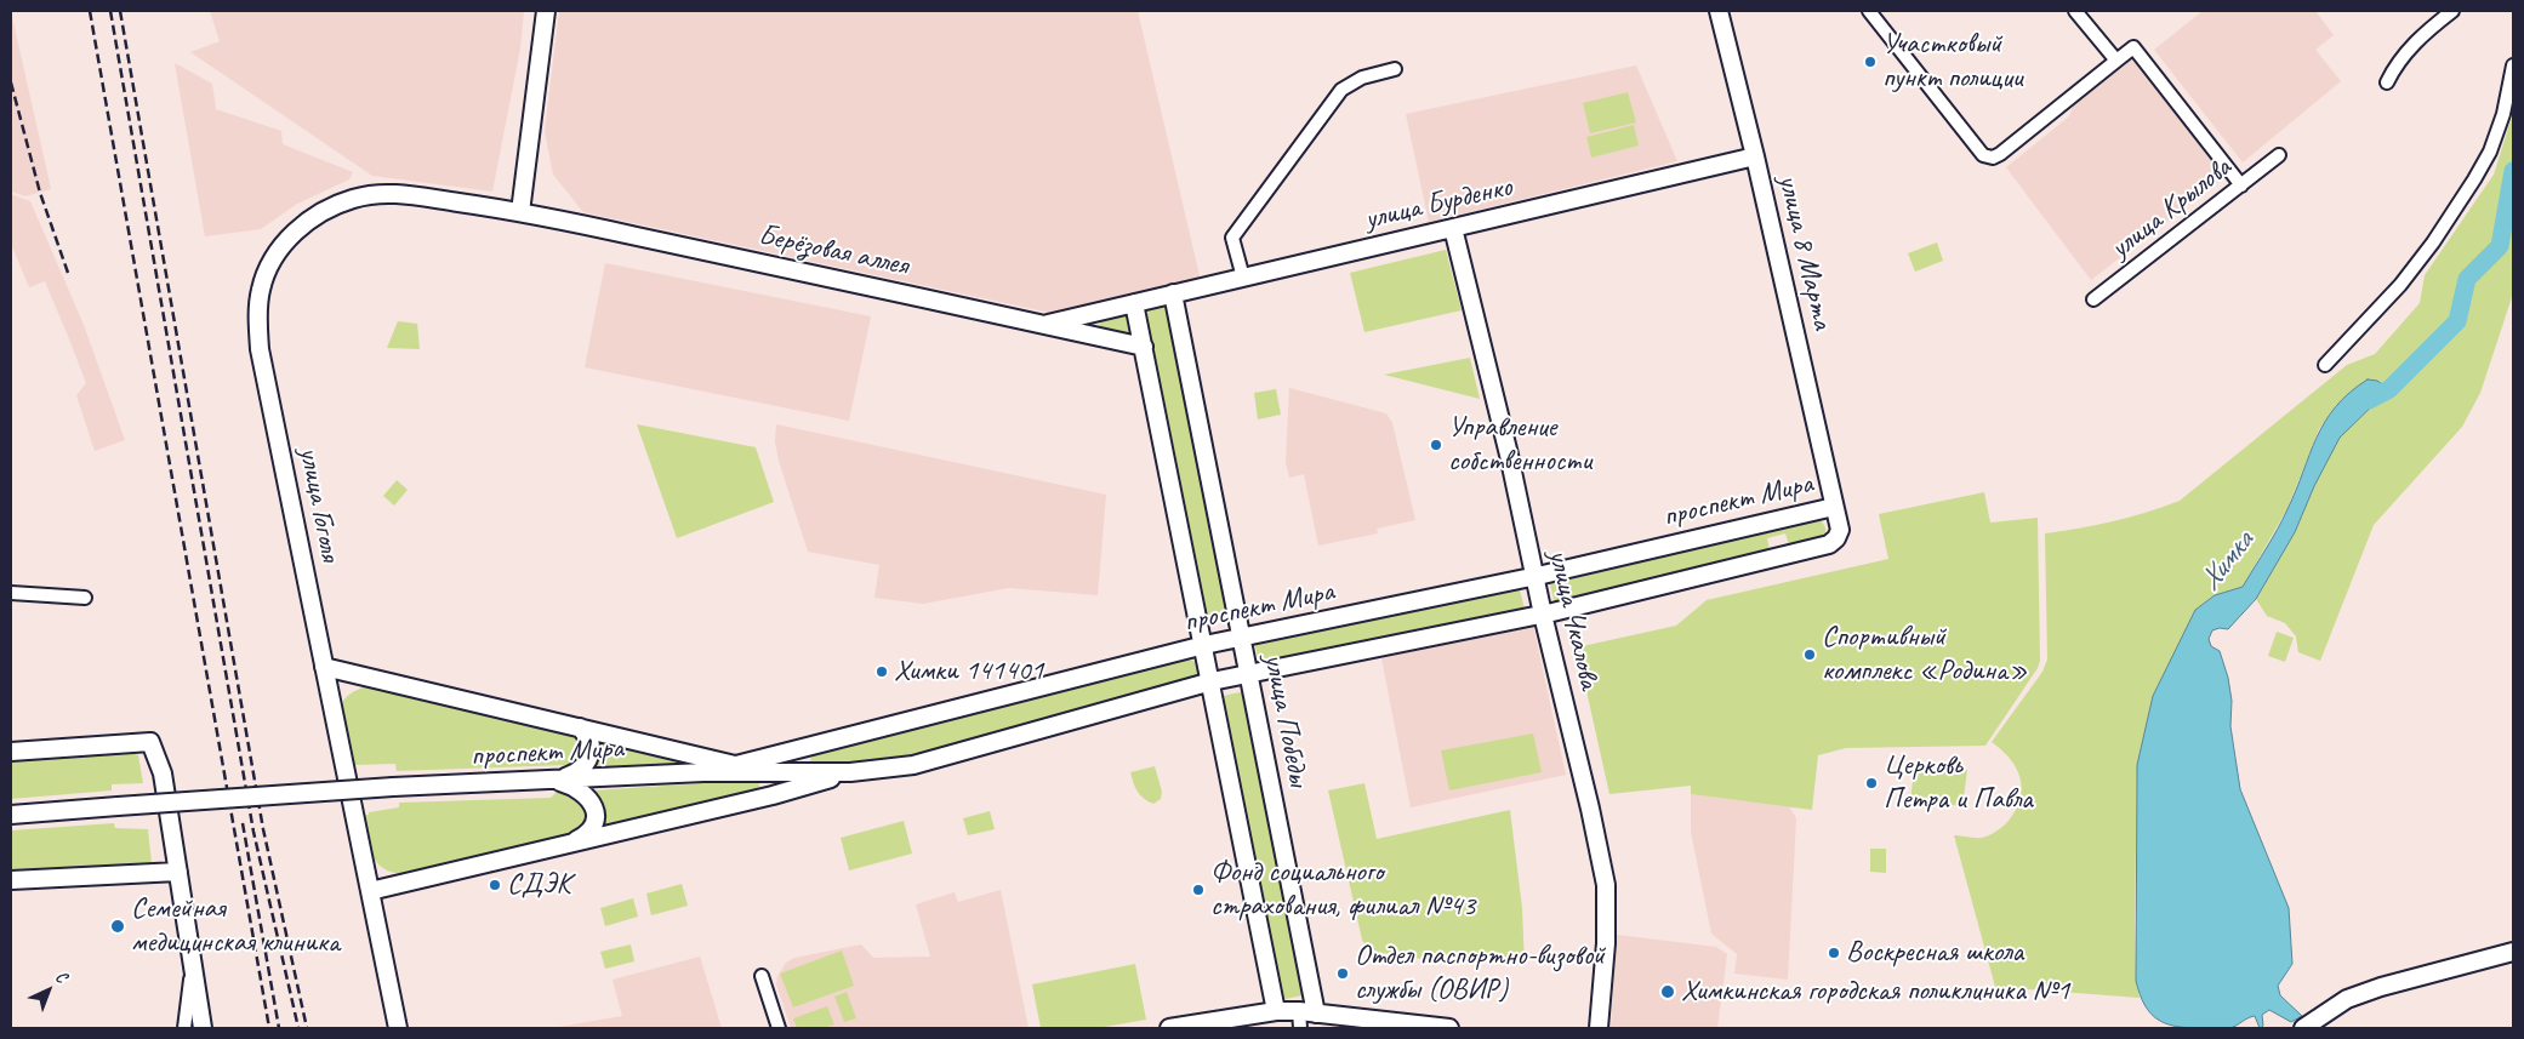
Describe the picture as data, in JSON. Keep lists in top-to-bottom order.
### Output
{
  "streets": {
    "street": [
      "улица Бурденко",
      "улица Крылова",
      "Берёзовая аллея",
      "улица 8 Марта",
      "проспект Мира",
      "улица Гоголя",
      "улица Чкалова",
      "улица Победы"
    ]
  },
  "crossings": [
    ["улица Бурденко", "Берёзовая аллея"],
    ["улица Бурденко", "улица 8 Марта"],
    ["улица Бурденко", "улица Чкалова"],
    ["улица Бурденко", "улица Победы"],
    ["Берёзовая аллея", "улица Гоголя"],
    ["улица 8 Марта", "проспект Мира"],
    ["проспект Мира", "улица Чкалова"],
    ["проспект Мира", "улица Победы"]
  ],
  "water": ["Химка"],
  "places": [
    "Участковый пункт полиции",
    "Управление собственности",
    "Спортивный комплекс «Родина»",
    "Химки 141401",
    "Церковь Петра и Павла",
    "СДЭК",
    "Фонд социального страхования, филиал №43",
    "Семейная медицинская клиника",
    "Воскресная школа",
    "Отдел паспортно-визовой службы (ОВИР)",
    "Химкинская городская поликлиника №1"
  ],
  "north": "top right"
}
